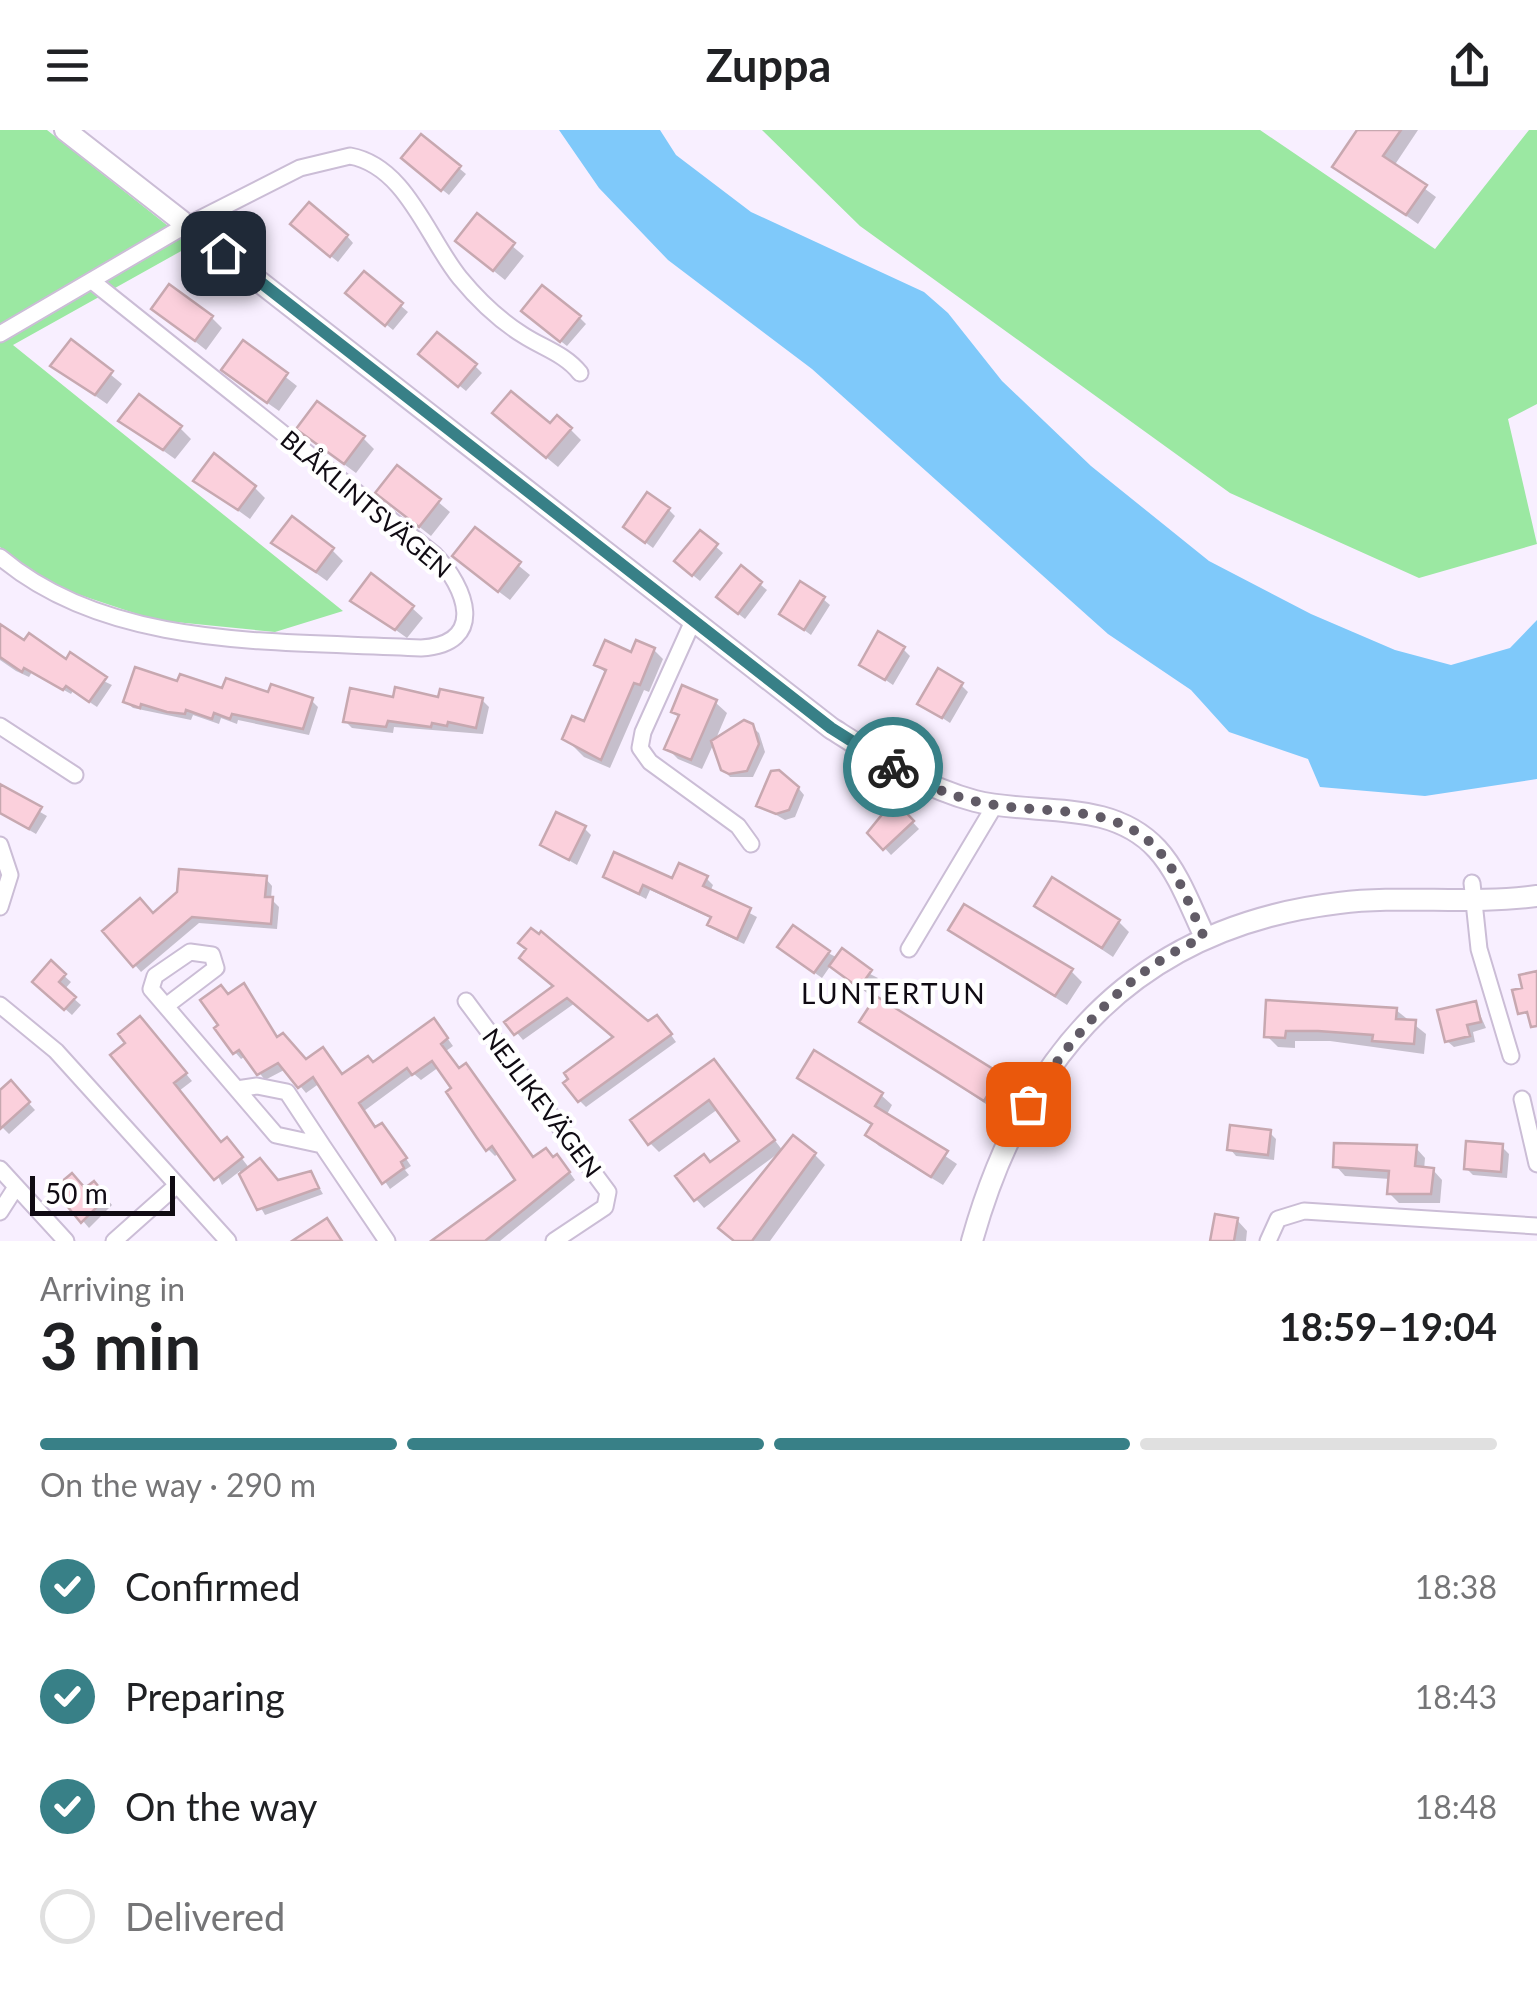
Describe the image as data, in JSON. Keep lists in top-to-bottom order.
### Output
{
  "streets": {
    "street": ["BLÅKLINTSVÄGEN", "NEJLIKEVÄGEN"]
  },
  "districts": ["LUNTERTUN"],
  "scale_bar": "50 m",
  "page": {
    "header": "Zuppa",
    "scale": "50 m",
    "heading": ["3 min", "Arriving in", "18:59–19:04"],
    "bar": "On the way · 290 m",
    "list": [
      ["Confirmed", "18:38"],
      ["Preparing", "18:43"],
      ["On the way", "18:48"],
      "Delivered"
    ]
  }
}
